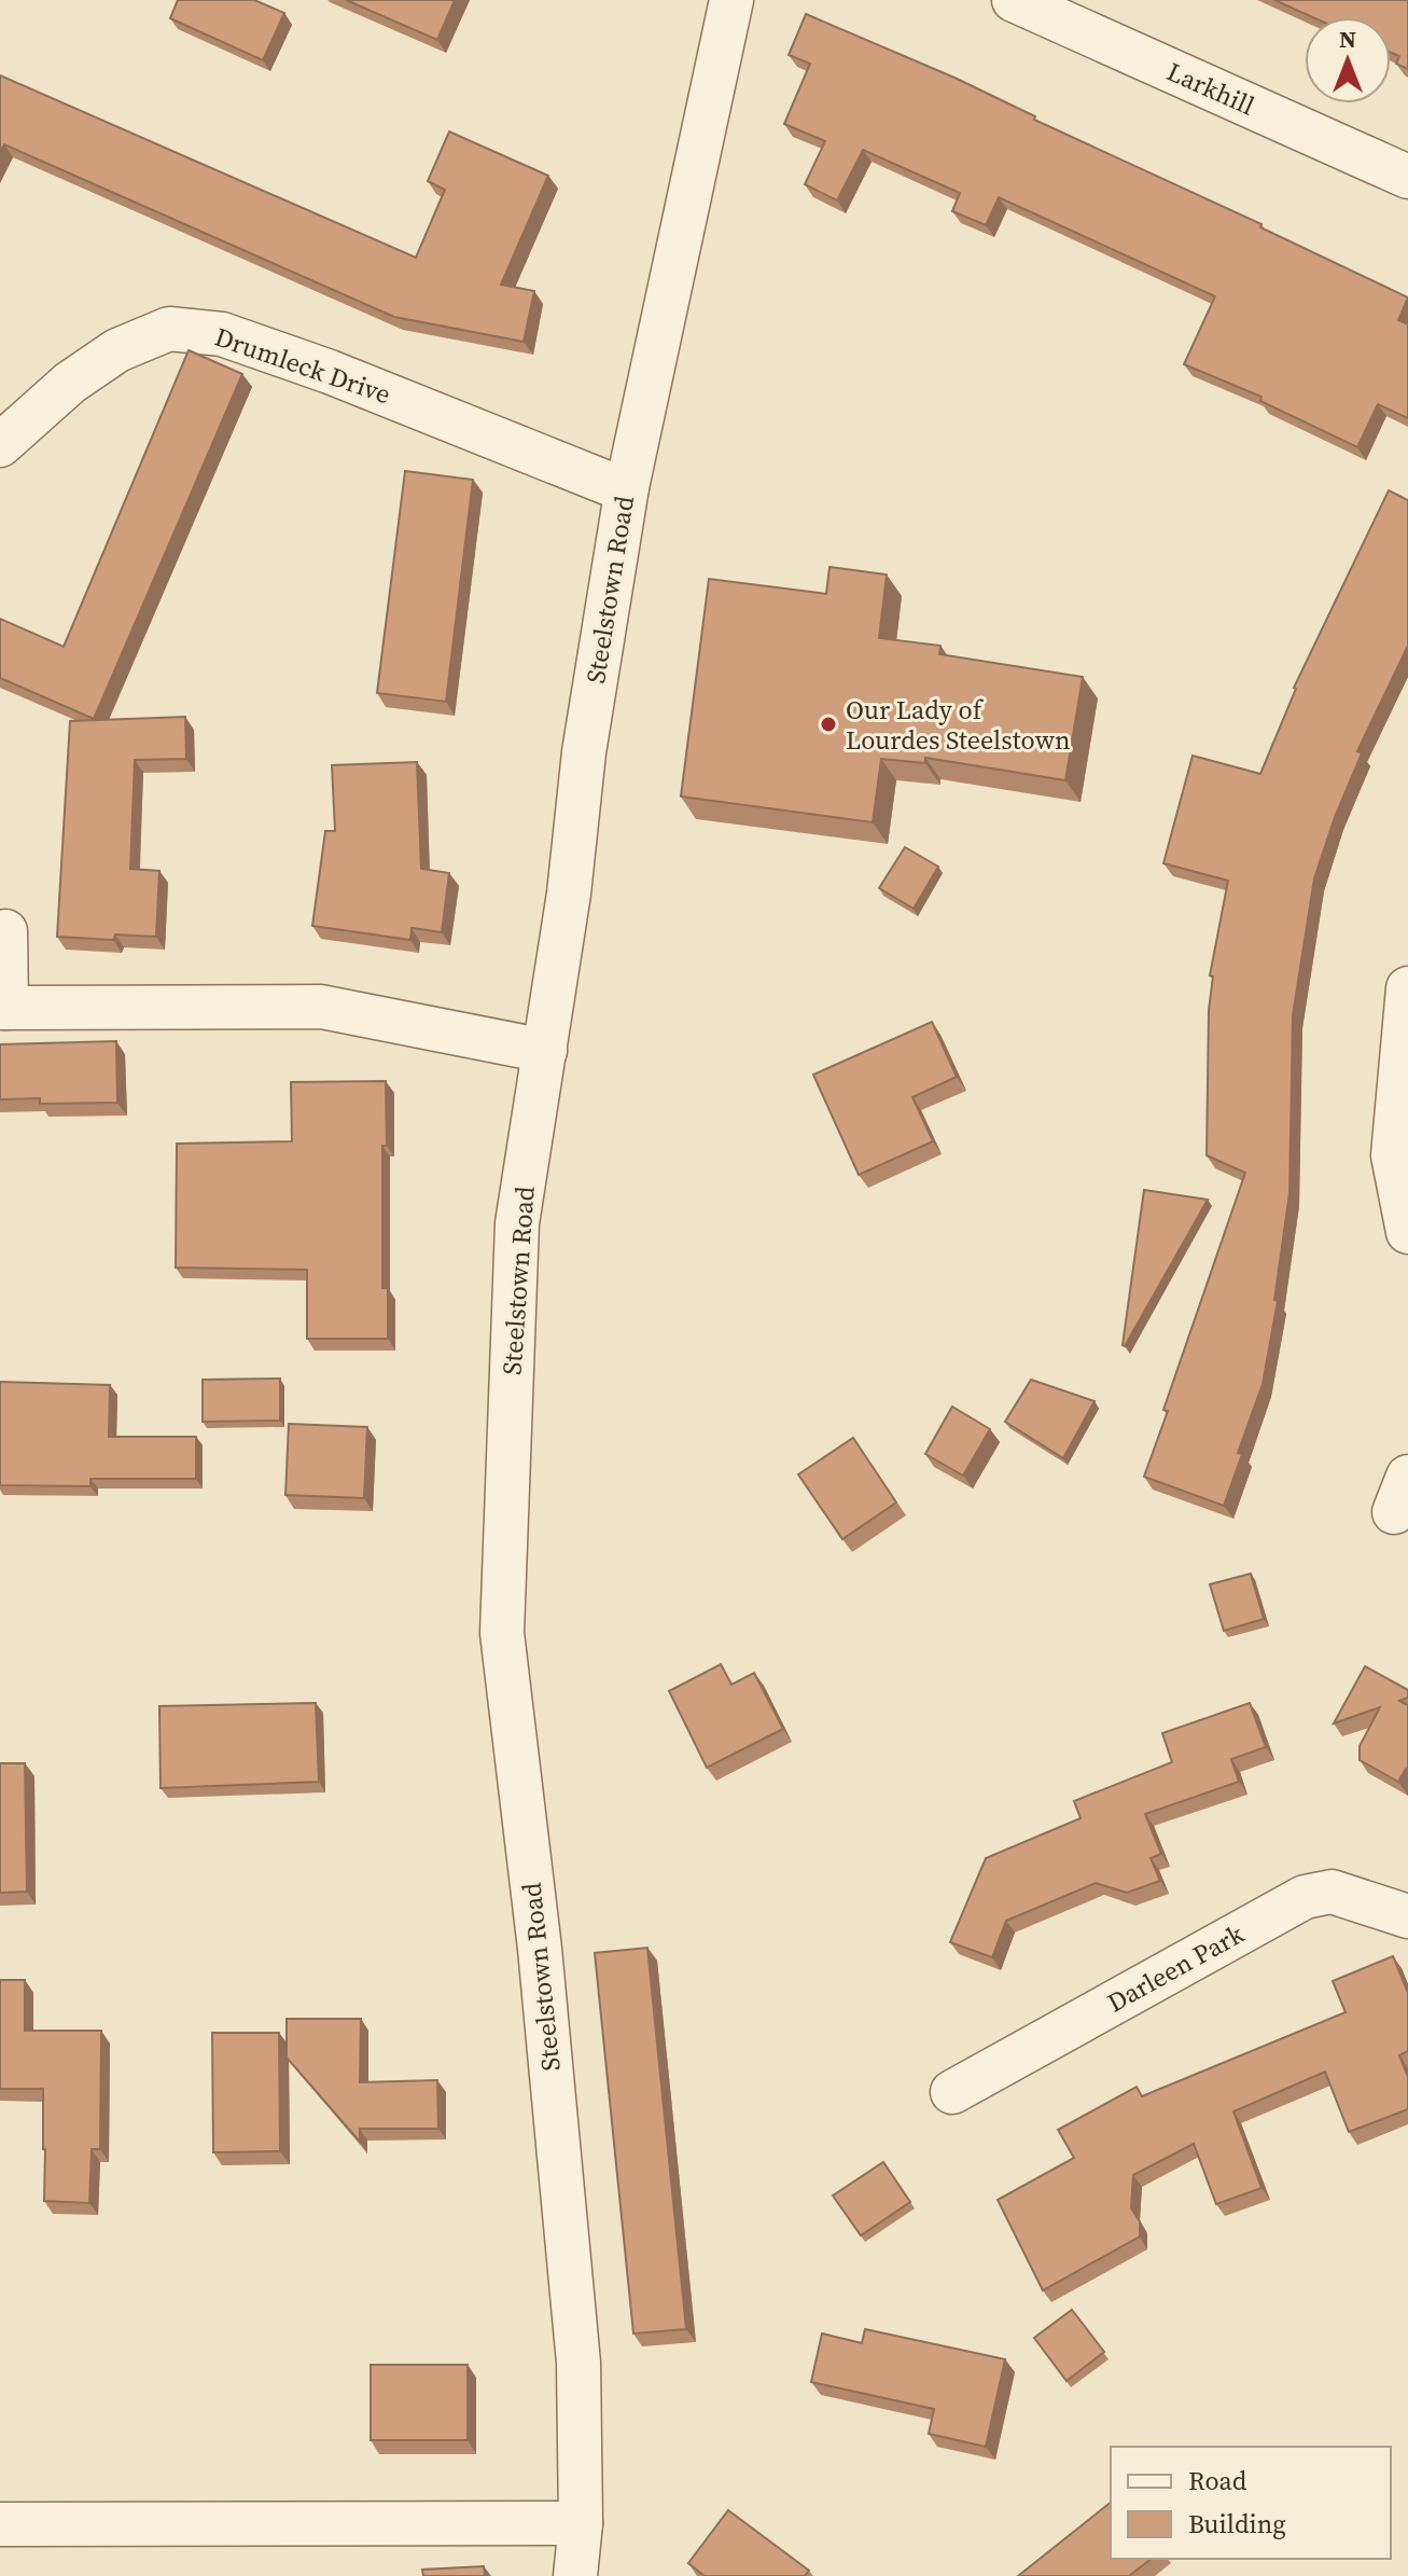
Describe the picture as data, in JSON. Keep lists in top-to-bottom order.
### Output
{
  "streets": {
    "street": [
      "Larkhill",
      "Drumleck Drive",
      "Steelstown Road",
      "Darleen Park"
    ]
  },
  "crossings": [
    ["Drumleck Drive", "Steelstown Road"]
  ],
  "places": ["Our Lady of Lourdes Steelstown"],
  "legend": ["Road", "Building"],
  "north": "top"
}
